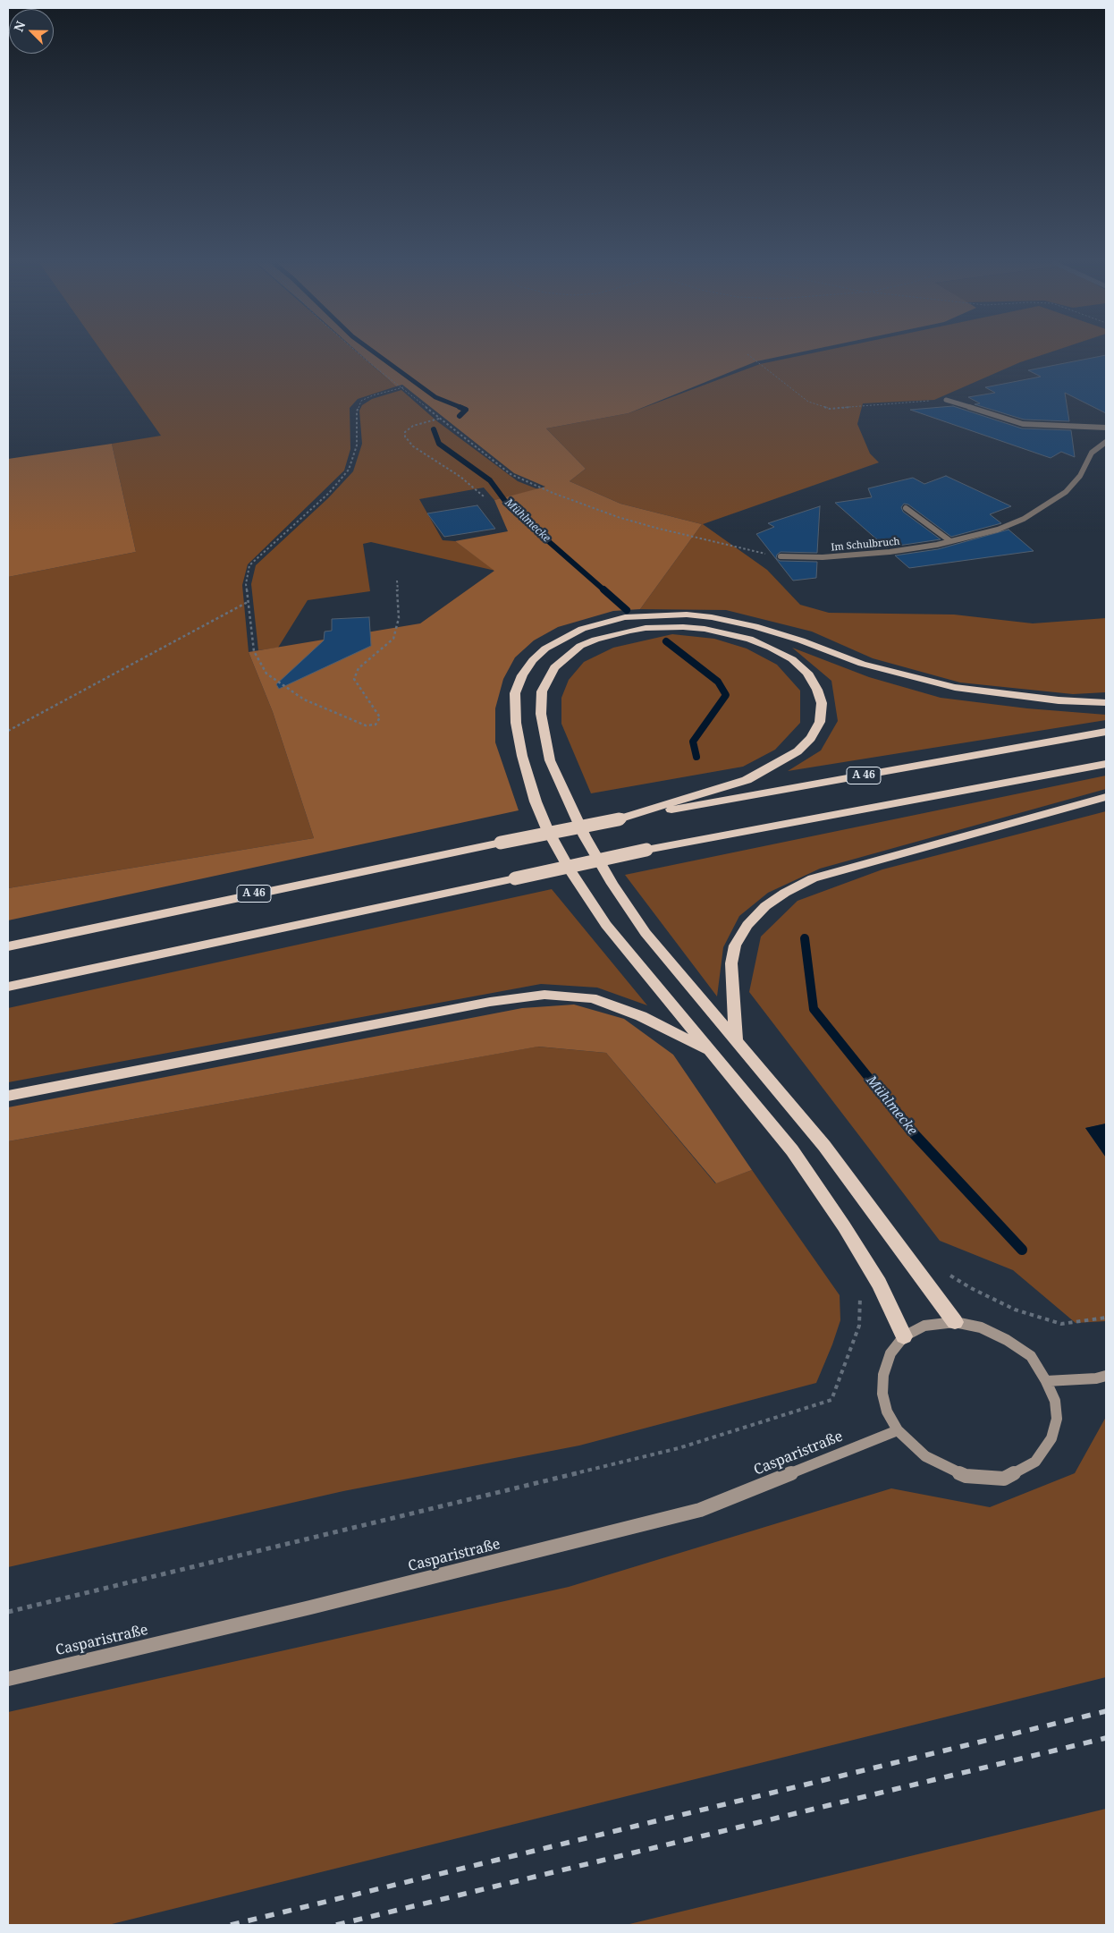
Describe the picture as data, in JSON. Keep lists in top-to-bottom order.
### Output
{
  "streets": {
    "highway": ["A 46"],
    "main road": ["Casparistraße"],
    "street": ["Im Schulbruch"]
  },
  "water": ["Mühlmecke"],
  "north": "top left"
}
